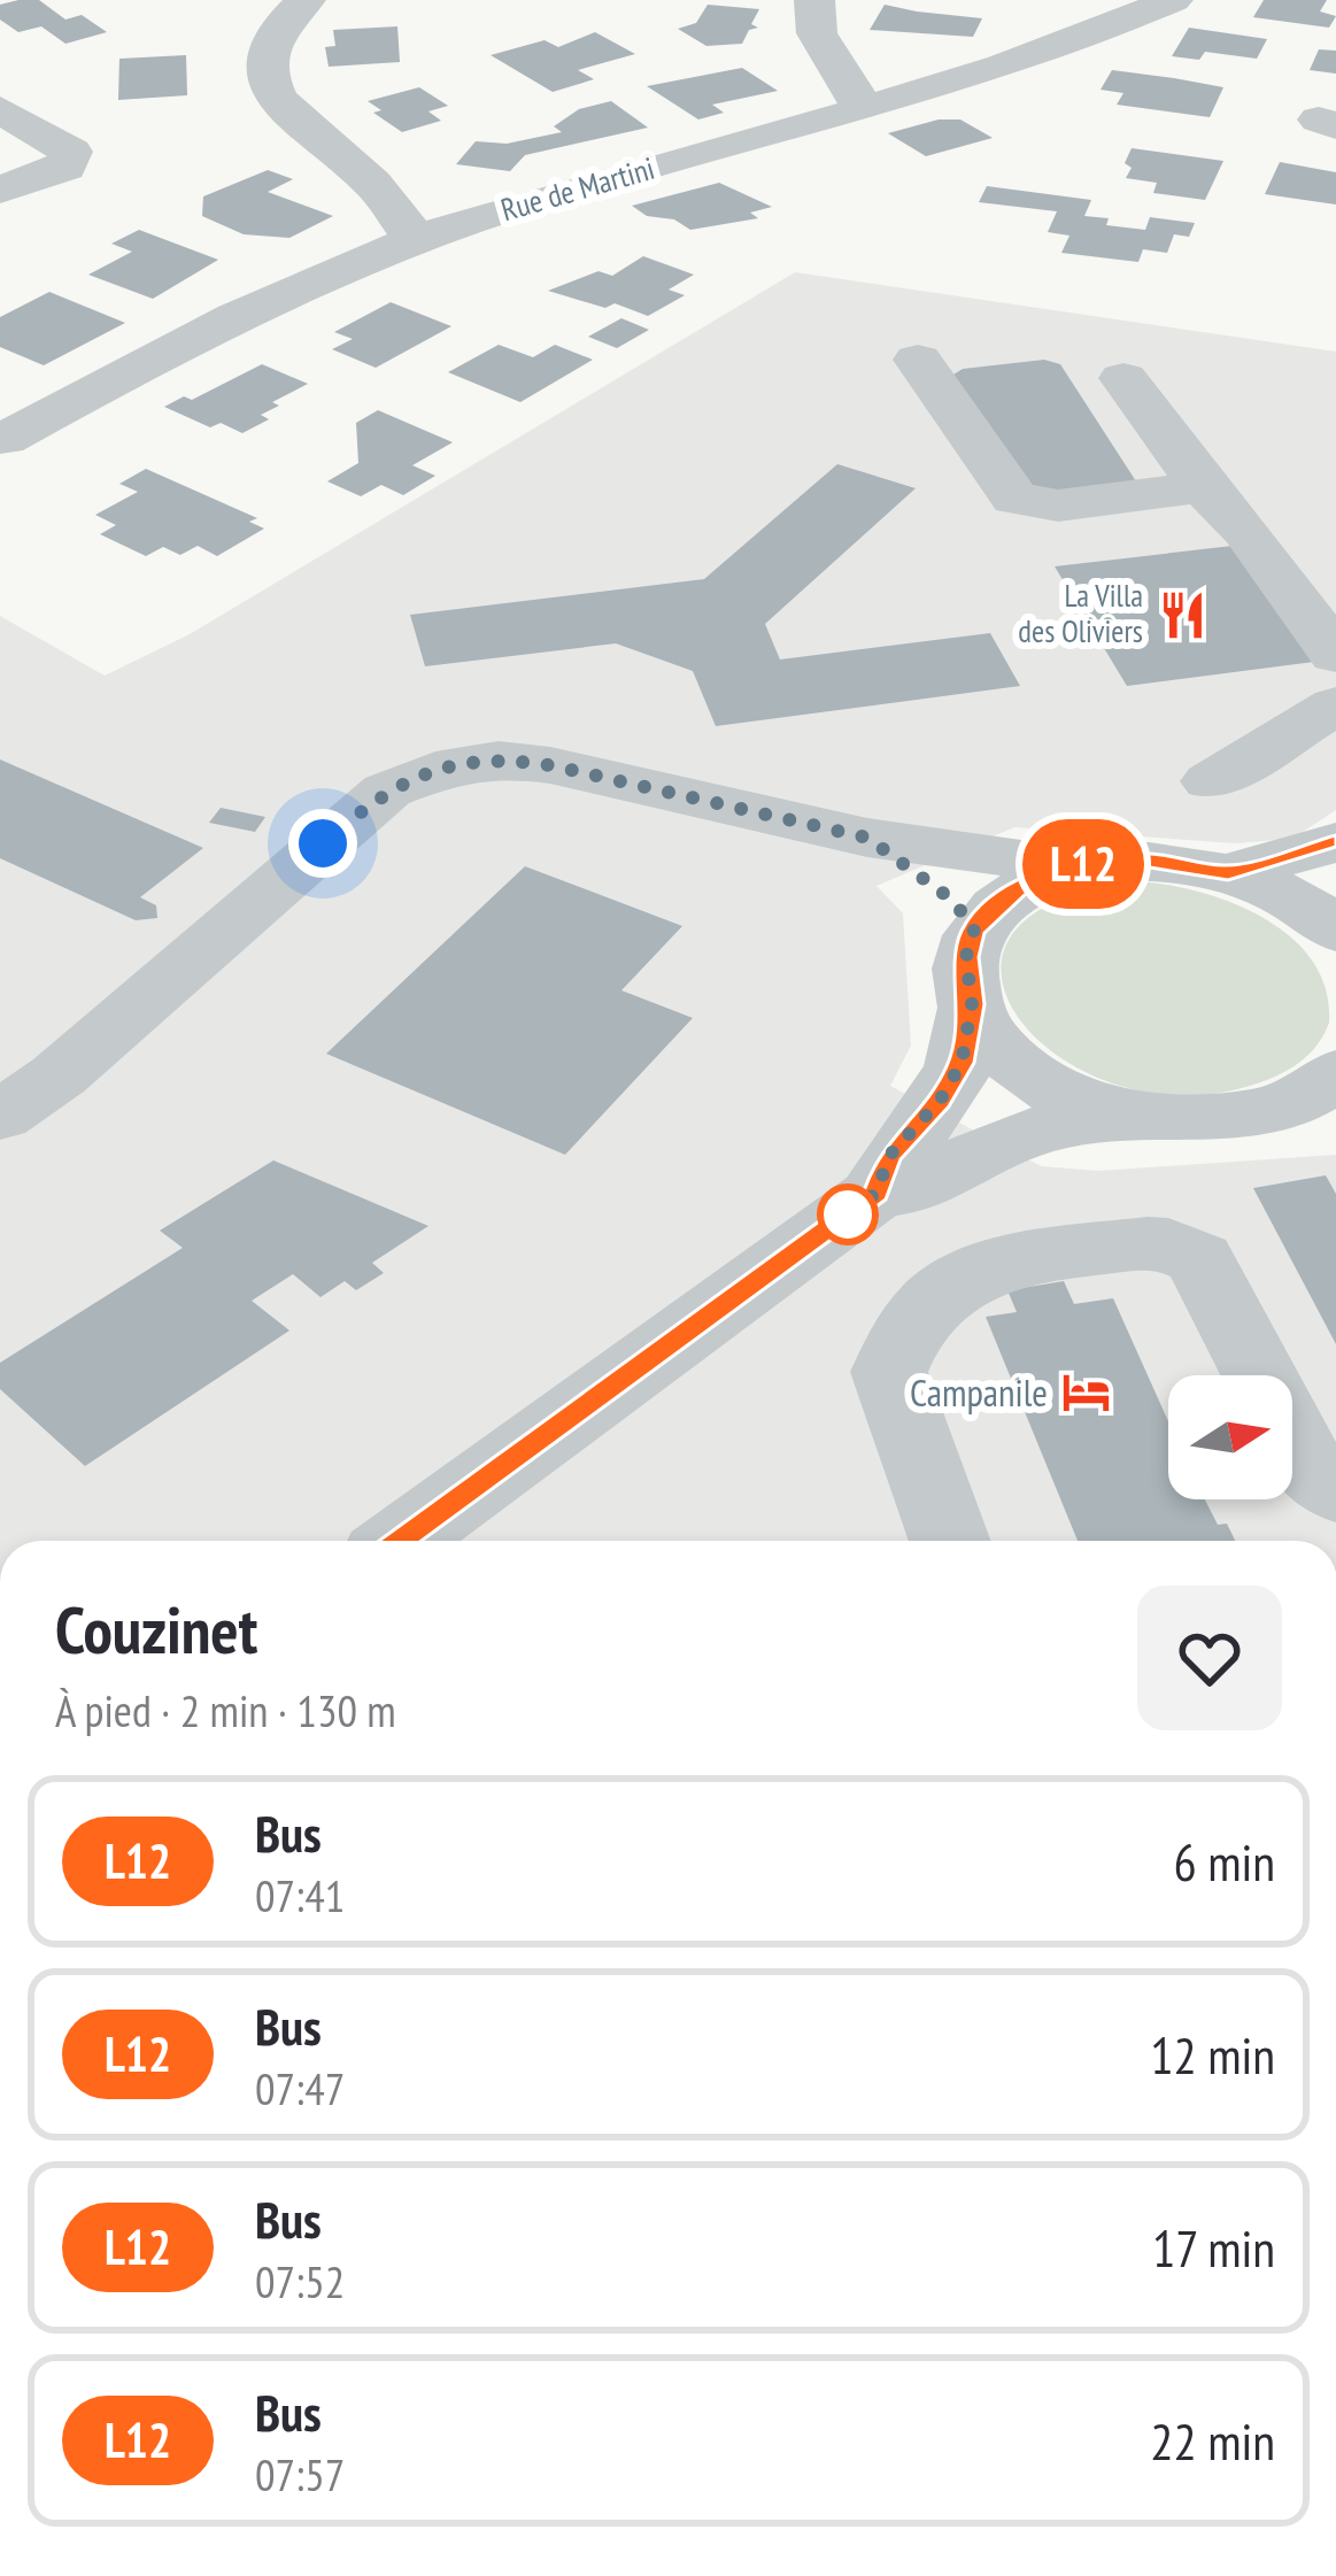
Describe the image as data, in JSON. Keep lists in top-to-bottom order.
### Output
{
  "streets": {
    "street": ["Rue de Martini"]
  },
  "places": {
    "restaurant": ["La Villa des Oliviers"],
    "hotel": ["Campanile"]
  },
  "lines": ["bus line L12"],
  "north": "right",
  "page": {
    "on_map": "L12",
    "heading": ["Couzinet", "À pied · 2 min · 130 m"],
    "list": [
      {
        "mark": "L12",
        "name": "Bus",
        "note": "07:41",
        "value": "6 min"
      },
      {
        "mark": "L12",
        "name": "Bus",
        "note": "07:47",
        "value": "12 min"
      },
      {
        "mark": "L12",
        "name": "Bus",
        "note": "07:52",
        "value": "17 min"
      },
      {
        "mark": "L12",
        "name": "Bus",
        "note": "07:57",
        "value": "22 min"
      }
    ]
  }
}
